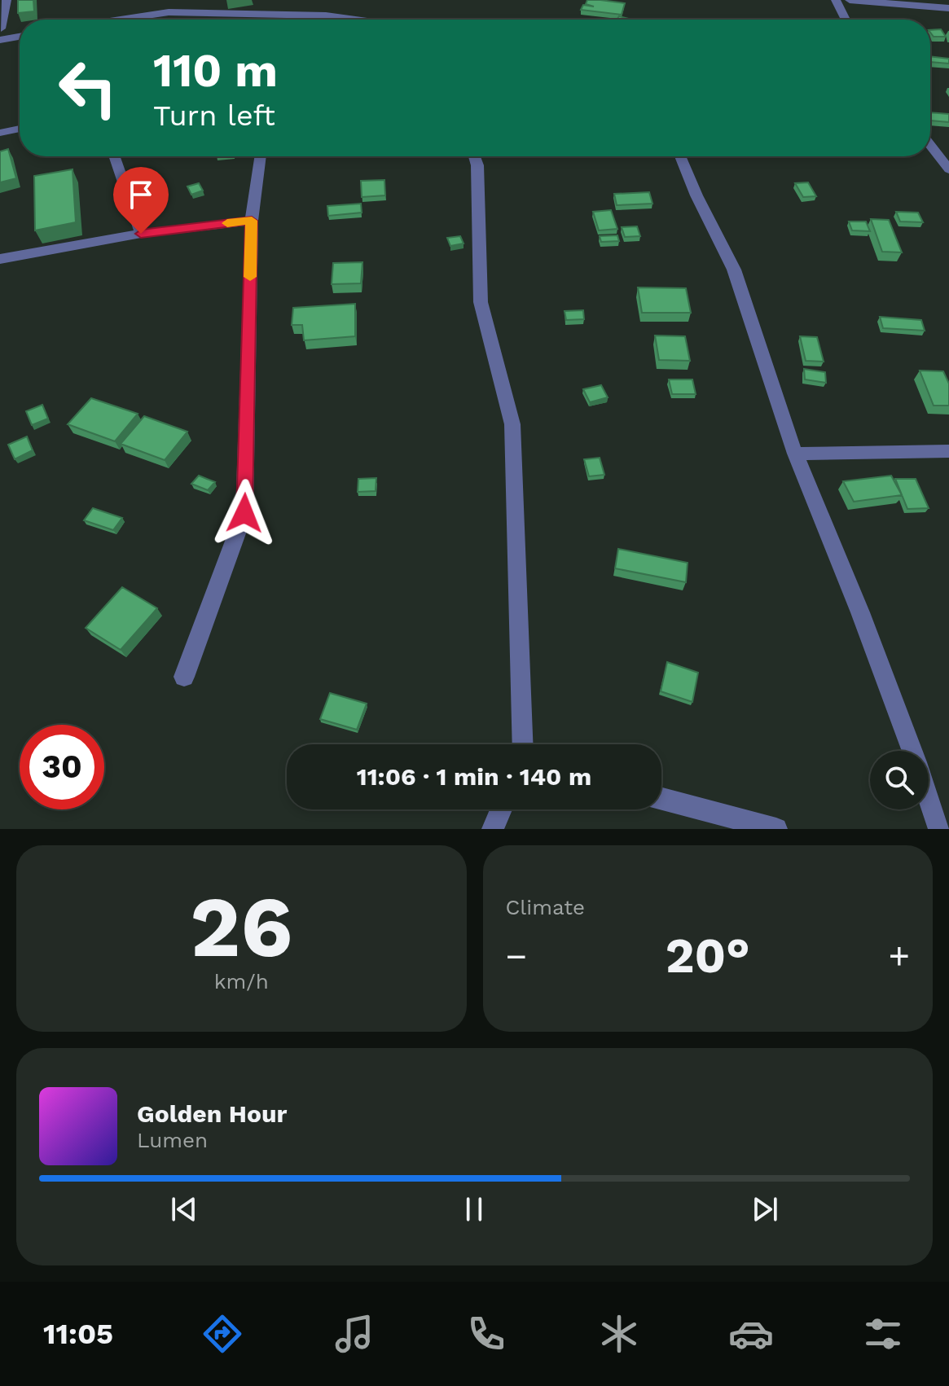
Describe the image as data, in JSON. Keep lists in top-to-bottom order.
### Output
{
  "page": {
    "turn": ["110 m", "Turn left"],
    "limit": "30",
    "trip": "11:06 · 1 min · 140 m",
    "tile": [
      ["26", "km/h"],
      "Climate"
    ],
    "heat": ["−", "20°", "+"],
    "song": ["Golden Hour", "Lumen"],
    "tabs": "11:05"
  }
}
